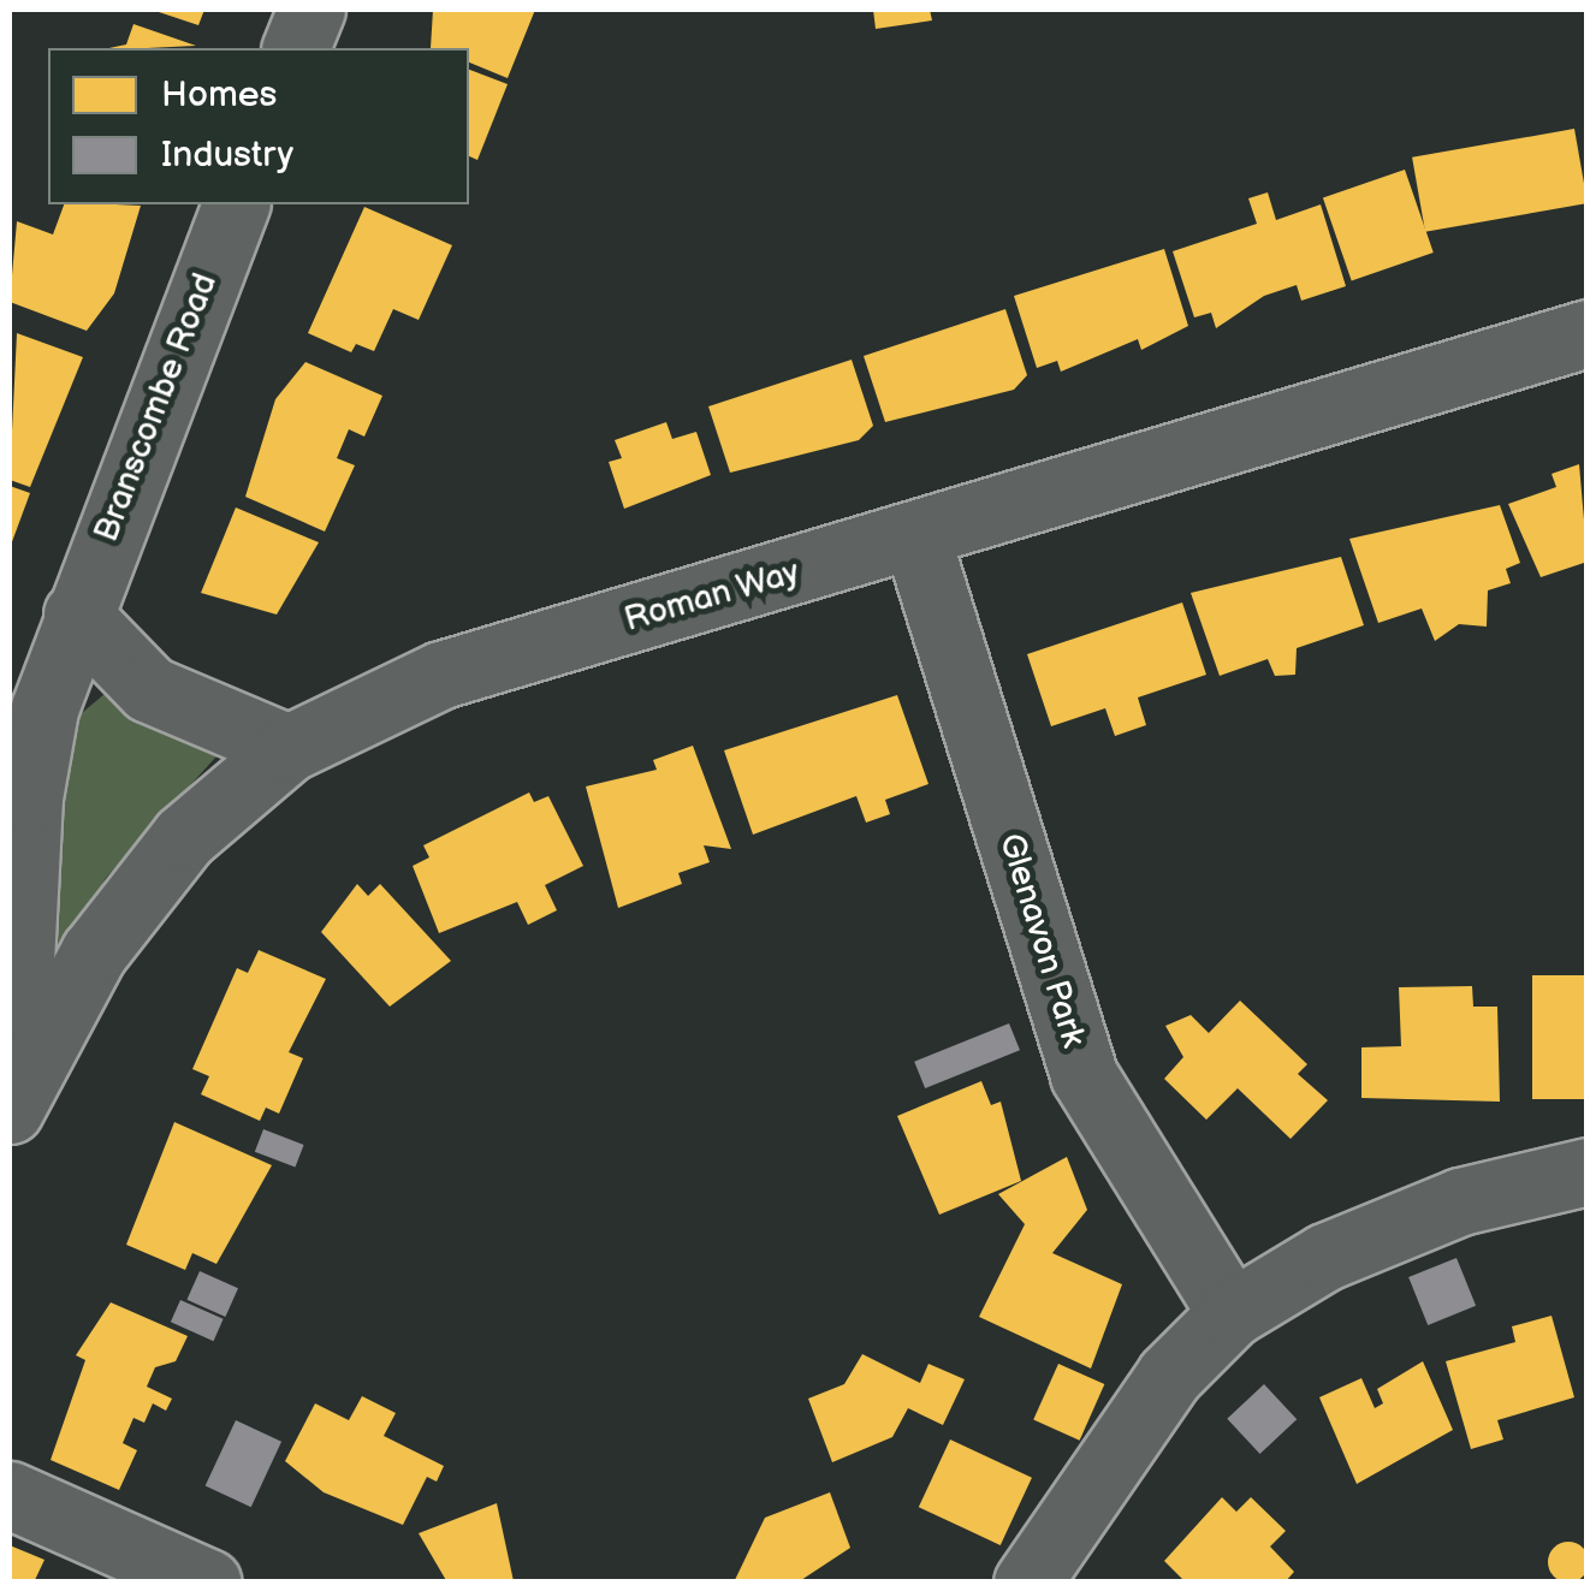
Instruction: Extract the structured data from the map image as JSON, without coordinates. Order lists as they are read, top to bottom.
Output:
{
  "streets": {
    "street": ["Branscombe Road", "Roman Way", "Glenavon Park"]
  },
  "crossings": [
    ["Branscombe Road", "Roman Way"],
    ["Roman Way", "Glenavon Park"]
  ],
  "legend": ["Homes", "Industry"]
}
